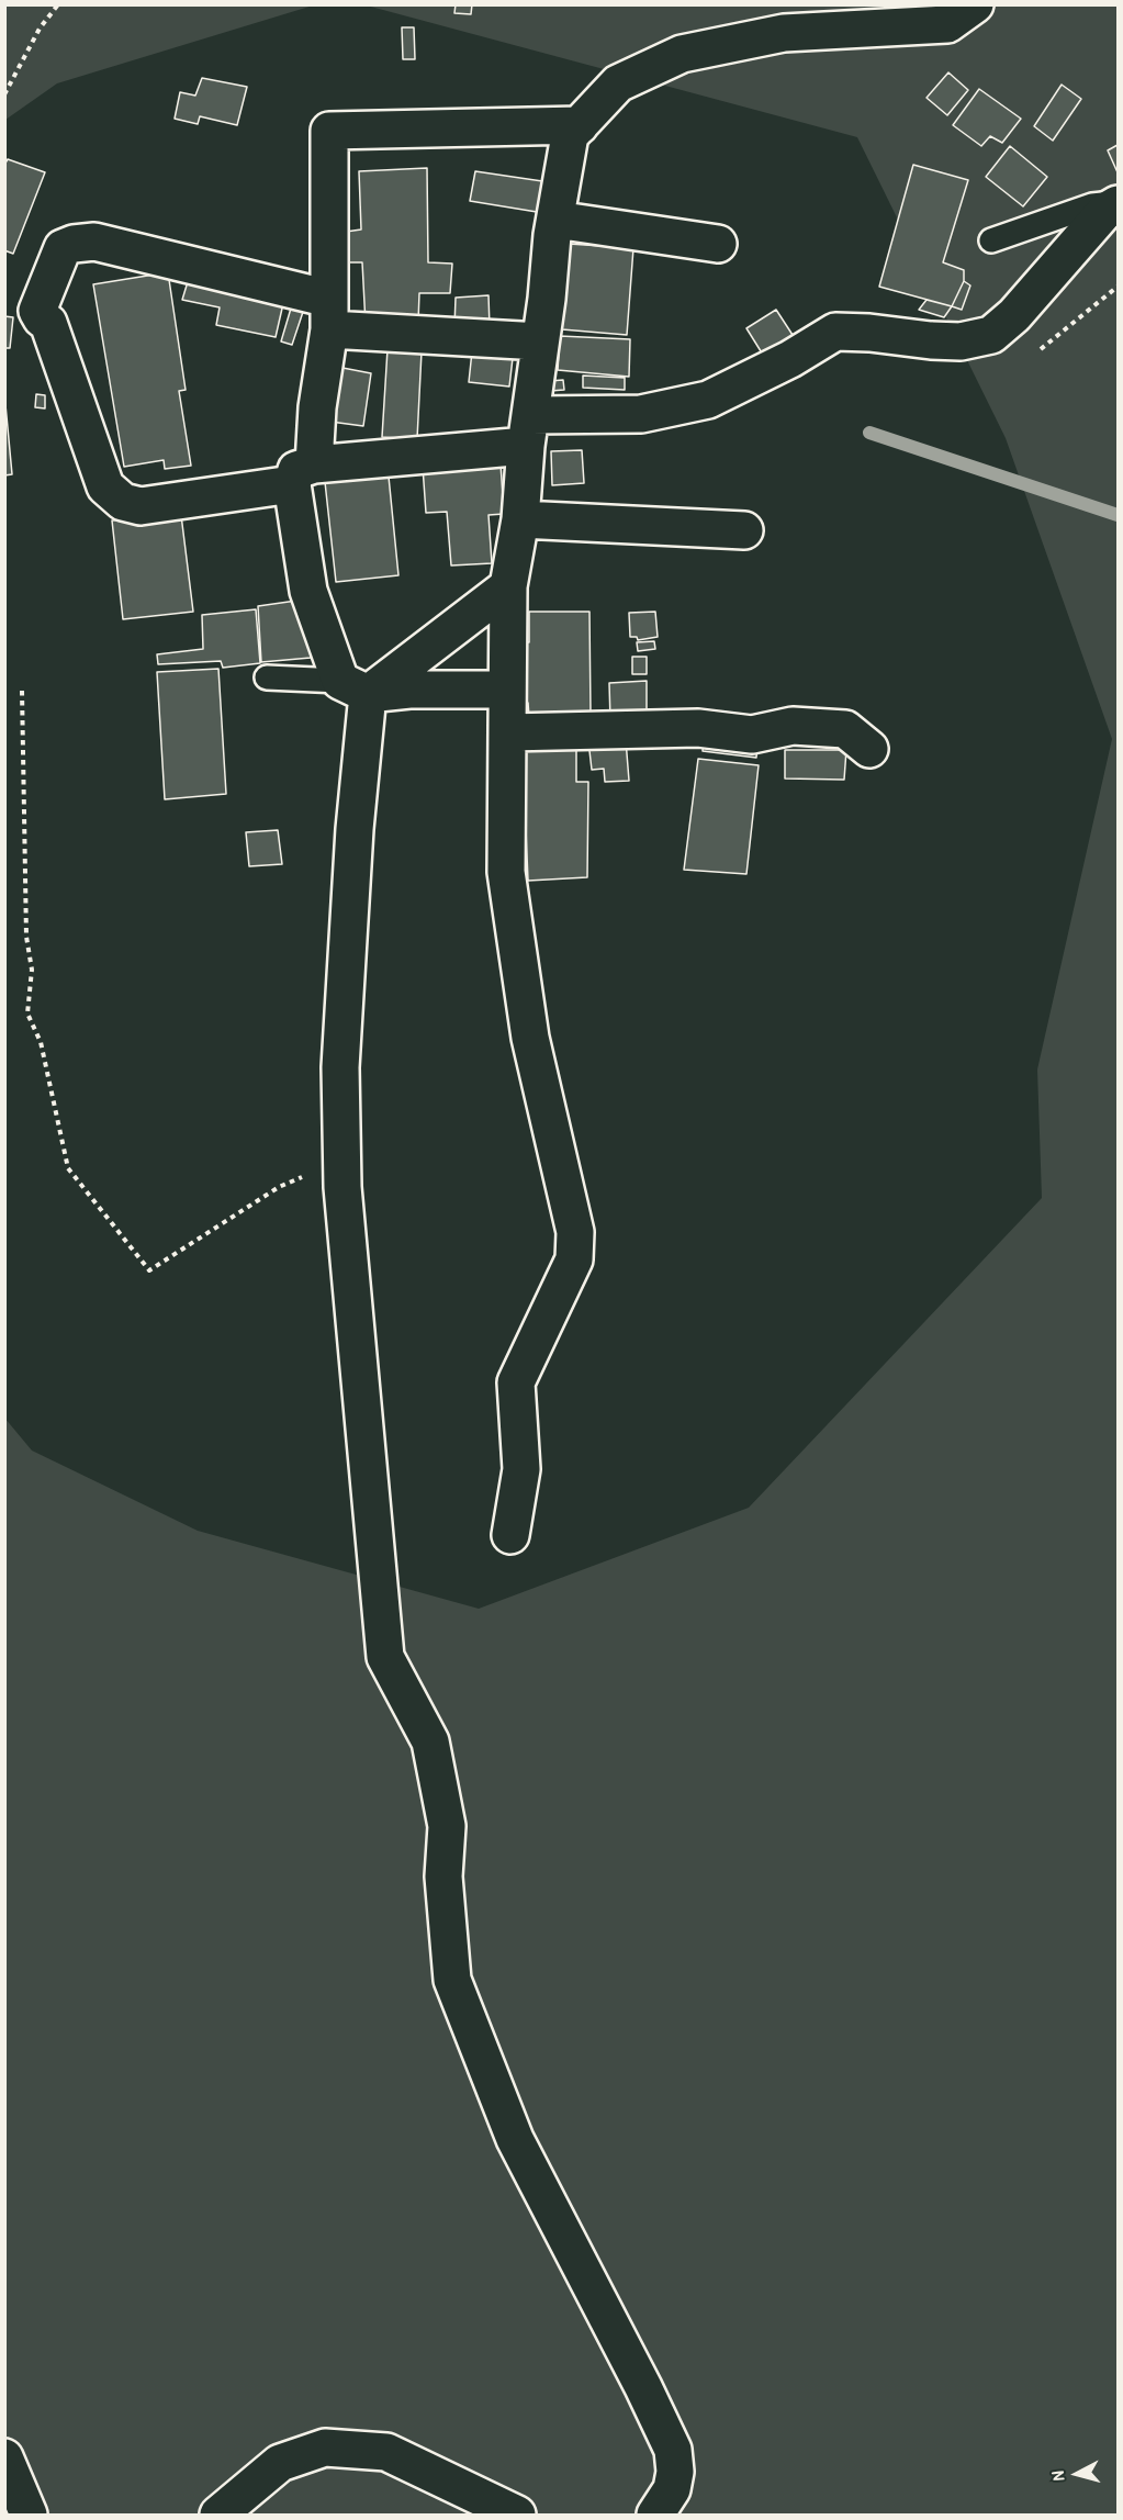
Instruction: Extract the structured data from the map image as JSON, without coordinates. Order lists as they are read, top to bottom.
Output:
{
  "north": "left"
}
